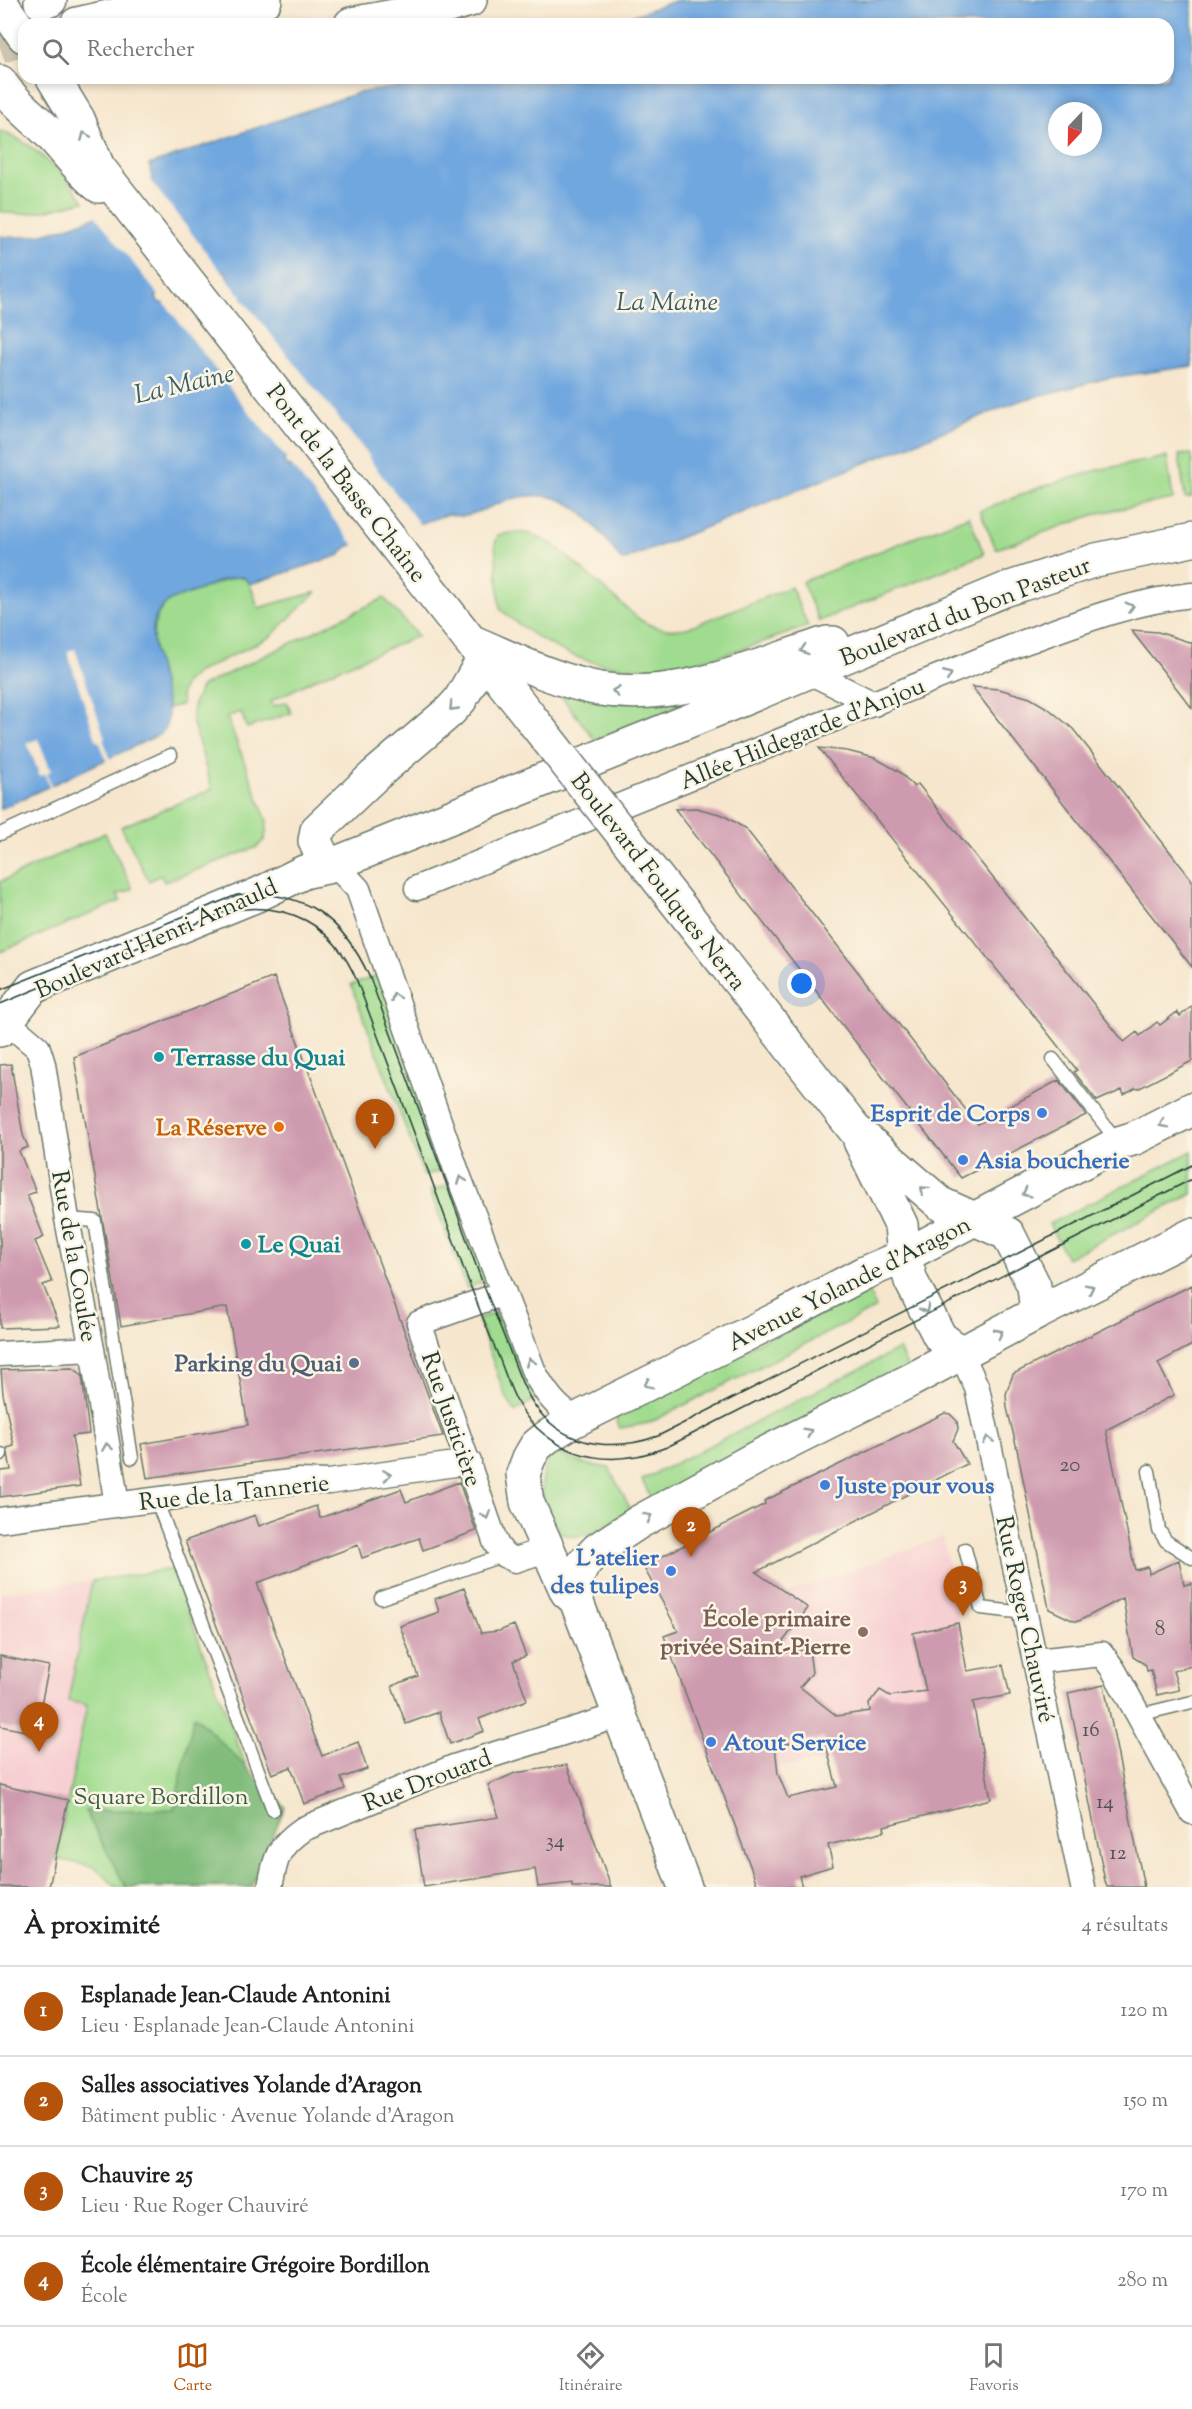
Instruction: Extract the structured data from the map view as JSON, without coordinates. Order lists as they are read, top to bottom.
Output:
{
  "streets": {
    "main road": [
      "Pont de la Basse Chaîne",
      "Boulevard du Bon Pasteur",
      "Boulevard Foulques Nerra",
      "Boulevard Henri Arnauld",
      "Avenue Yolande d’Aragon"
    ],
    "street": [
      "Allée Hildegarde d'Anjou",
      "Rue de la Coulée",
      "Rue Justicière",
      "Rue de la Tannerie",
      "Rue Roger Chauviré",
      "Rue Drouard"
    ]
  },
  "crossings": [
    ["Pont de la Basse Chaîne", "Boulevard Foulques Nerra"],
    ["Boulevard du Bon Pasteur", "Allée Hildegarde d'Anjou"],
    ["Boulevard du Bon Pasteur", "Boulevard Henri Arnauld"],
    ["Boulevard Foulques Nerra", "Avenue Yolande d’Aragon"],
    ["Boulevard Foulques Nerra", "Rue Roger Chauviré"],
    ["Boulevard Henri Arnauld", "Rue de la Coulée"],
    ["Rue de la Coulée", "Rue de la Tannerie"],
    ["Avenue Yolande d’Aragon", "Rue Roger Chauviré"],
    ["Rue Justicière", "Rue de la Tannerie"]
  ],
  "one_way": ["Allée Hildegarde d'Anjou", "Rue de la Tannerie", "Rue Roger Chauviré"],
  "water": ["La Maine"],
  "parks": ["Square Bordillon"],
  "places": [
    "Terrasse du Quai",
    "Esprit de Corps",
    "La Réserve",
    "Asia boucherie",
    "Le Quai",
    "Parking du Quai",
    "Juste pour vous",
    "L'atelier des tulipes",
    "École primaire privée Saint-Pierre",
    "Atout Service"
  ],
  "house_numbers": [
    "20",
    "8",
    "16",
    "14",
    "34",
    "12"
  ],
  "north": "bottom",
  "page": {
    "search": "Rechercher",
    "pins": [
      "1",
      "2",
      "3",
      "4"
    ],
    "heading": ["À proximité", "4 résultats"],
    "list": [
      {
        "mark": "1",
        "name": "Esplanade Jean-Claude Antonini",
        "note": "Lieu · Esplanade Jean-Claude Antonini",
        "value": "120 m"
      },
      {
        "mark": "2",
        "name": "Salles associatives Yolande d'Aragon",
        "note": "Bâtiment public · Avenue Yolande d’Aragon",
        "value": "150 m"
      },
      {
        "mark": "3",
        "name": "Chauvire 25",
        "note": "Lieu · Rue Roger Chauviré",
        "value": "170 m"
      },
      {
        "mark": "4",
        "name": "École élémentaire Grégoire Bordillon",
        "note": "École",
        "value": "280 m"
      }
    ],
    "nav": ["Carte", "Itinéraire", "Favoris"]
  }
}
